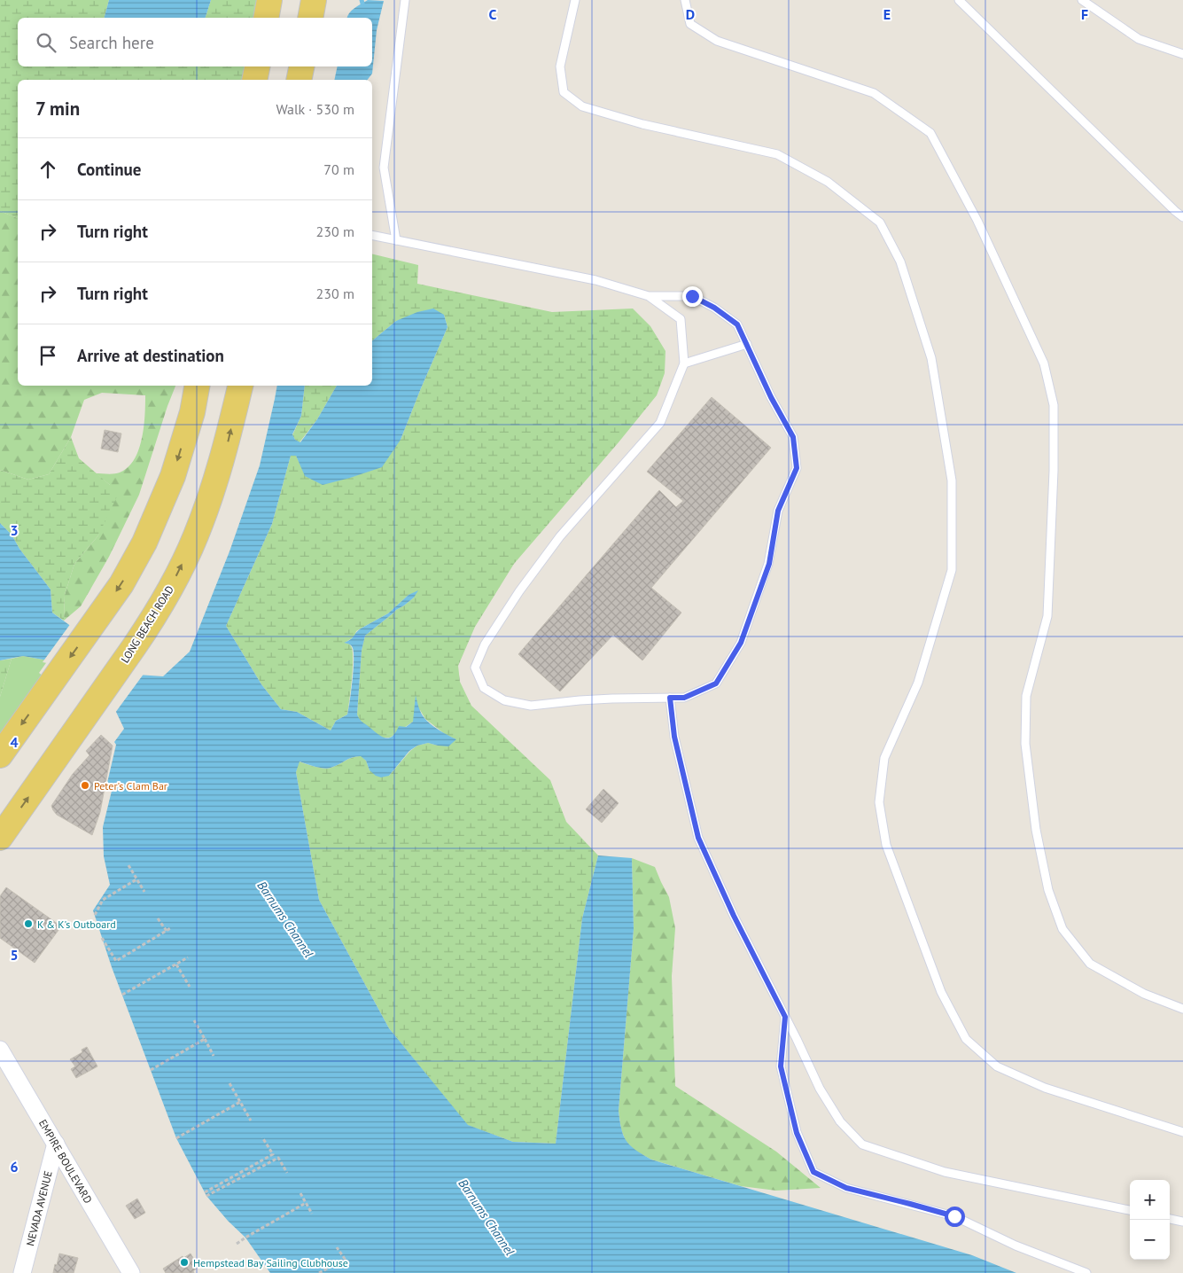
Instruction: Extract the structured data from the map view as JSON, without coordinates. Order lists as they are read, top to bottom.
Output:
{
  "streets": {
    "main road": ["LONG BEACH ROAD"],
    "street": ["EMPIRE BOULEVARD", "NEVADA AVENUE"]
  },
  "crossings": [
    ["EMPIRE BOULEVARD", "NEVADA AVENUE"]
  ],
  "water": ["Barnums Channel"],
  "places": ["Peter's Clam Bar", "K & K's Outboard", "Hempstead Bay Sailing Clubhouse"],
  "page": {
    "search": "Search here",
    "heading": ["7 min", "Walk · 530 m"],
    "list": [
      ["Continue", "70 m"],
      ["Turn right", "230 m"],
      ["Turn right", "230 m"],
      "Arrive at destination"
    ],
    "map_buttons": ["+", "−"]
  },
  "grid": {
    "columns": [
      "C",
      "D",
      "E",
      "F"
    ],
    "rows": [
      "3",
      "4",
      "5",
      "6"
    ]
  }
}
